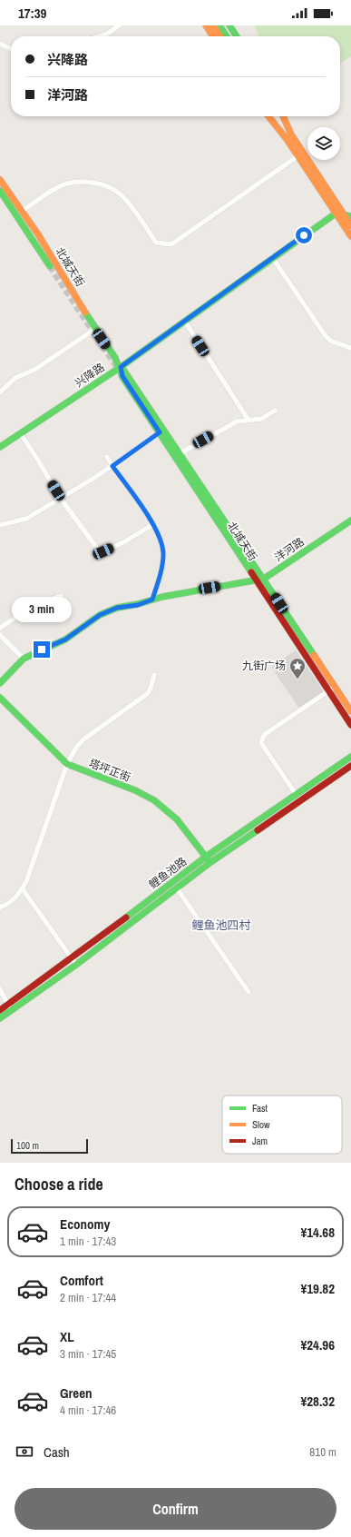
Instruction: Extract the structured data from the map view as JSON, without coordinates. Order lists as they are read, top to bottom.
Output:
{
  "streets": {
    "main road": [
      "北城天街",
      "兴降路",
      "洋河路",
      "塔坪正街",
      "鲤鱼池路"
    ]
  },
  "crossings": [
    ["北城天街", "兴降路"],
    ["北城天街", "洋河路"],
    ["塔坪正街", "鲤鱼池路"]
  ],
  "districts": ["鲤鱼池四村"],
  "places": {
    "place": ["九街广场"]
  },
  "legend": ["Fast", "Slow", "Jam"],
  "scale_bar": "100 m",
  "page": {
    "status": "17:39",
    "banner": ["兴降路", "洋河路"],
    "bubble": "3 min",
    "scale": "100 m",
    "heading": "Choose a ride",
    "list": [
      {
        "name": "Economy",
        "note": "1 min · 17:43",
        "value": "¥14.68"
      },
      {
        "name": "Comfort",
        "note": "2 min · 17:44",
        "value": "¥19.82"
      },
      {
        "name": "XL",
        "note": "3 min · 17:45",
        "value": "¥24.96"
      },
      {
        "name": "Green",
        "note": "4 min · 17:46",
        "value": "¥28.32"
      }
    ],
    "pay": ["Cash", "810 m"],
    "buttons": "Confirm"
  }
}
